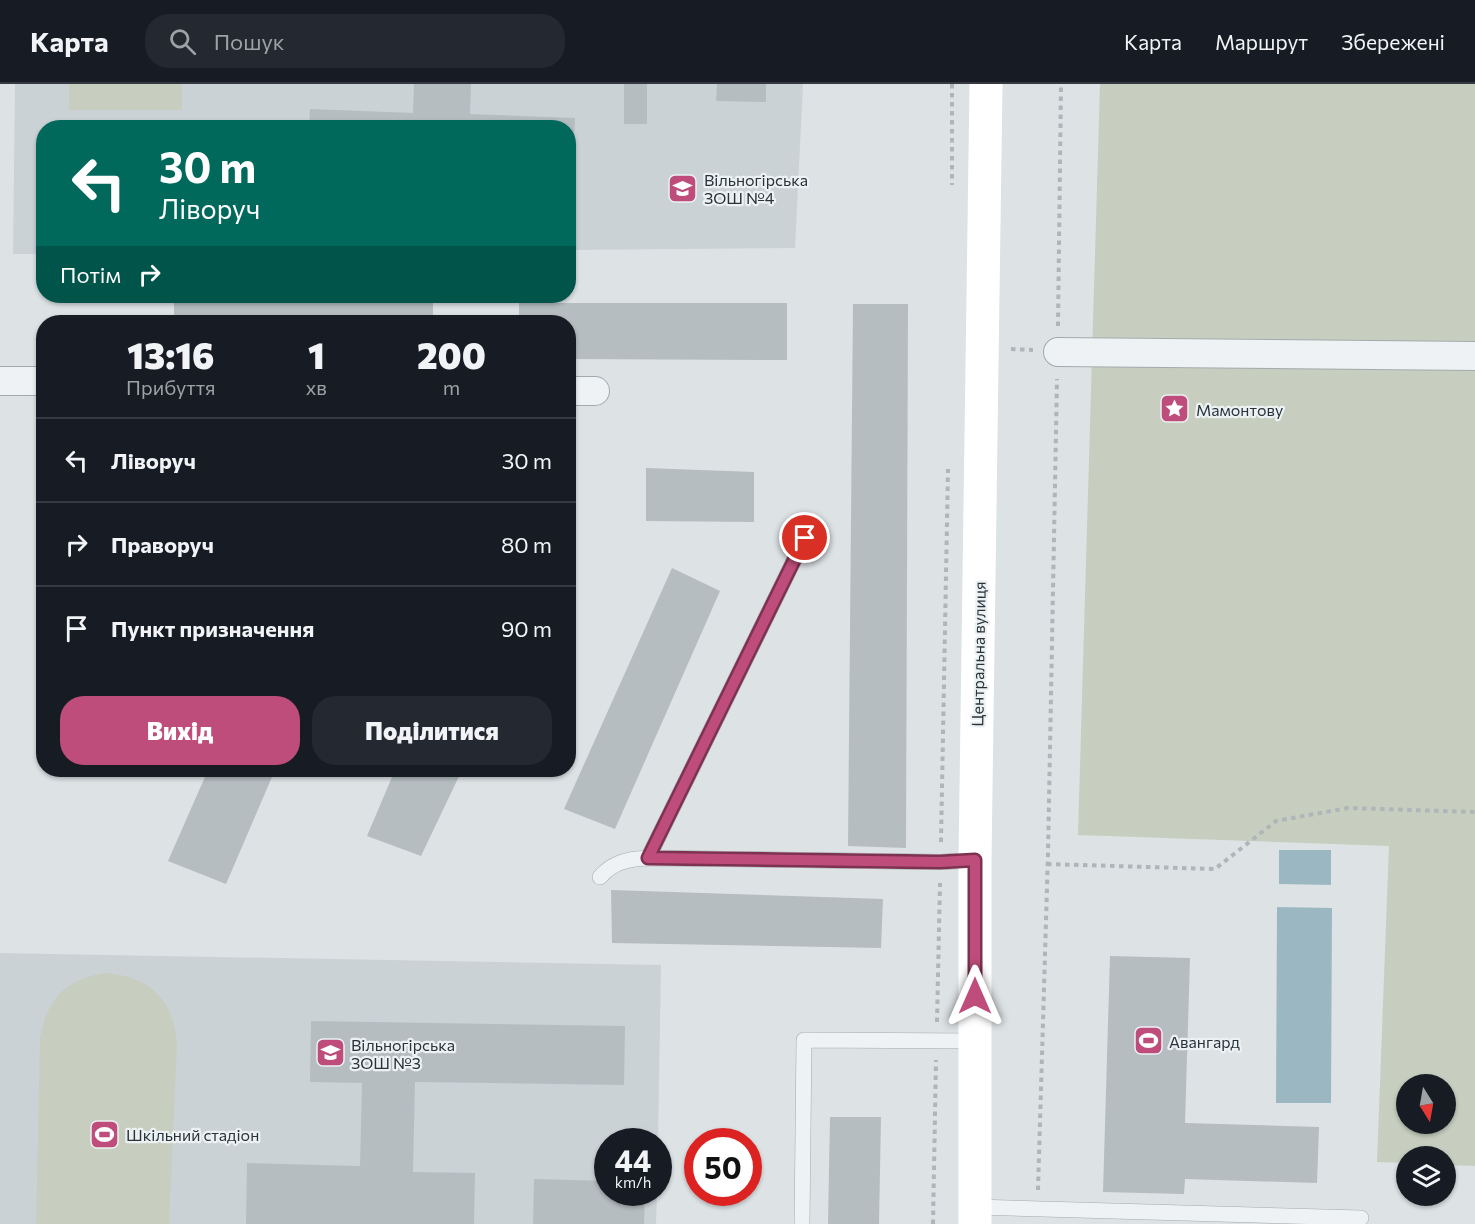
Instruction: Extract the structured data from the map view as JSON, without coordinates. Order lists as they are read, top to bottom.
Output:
{
  "streets": {
    "main road": ["Центральна вулиця"]
  },
  "places": {
    "school or university": ["Вільногірська ЗОШ №4", "Вільногірська ЗОШ №3"],
    "place": ["Мамонтову"],
    "sports": ["Авангард", "Шкільний стадіон"]
  },
  "north": "bottom",
  "page": {
    "header": "Карта",
    "search": "Пошук",
    "nav": ["Карта", "Маршрут", "Збережені"],
    "turn": ["30 m", "Ліворуч"],
    "then": "Потім",
    "eta": [
      "13:16",
      "Прибуття",
      "1",
      "хв",
      "200",
      "m"
    ],
    "list": [
      {
        "name": "Ліворуч",
        "value": "30 m"
      },
      {
        "name": "Праворуч",
        "value": "80 m"
      },
      {
        "name": "Пункт призначення",
        "value": "90 m"
      }
    ],
    "buttons": ["Вихід", "Поділитися"],
    "speed": "44 km/h",
    "limit": "50"
  }
}
